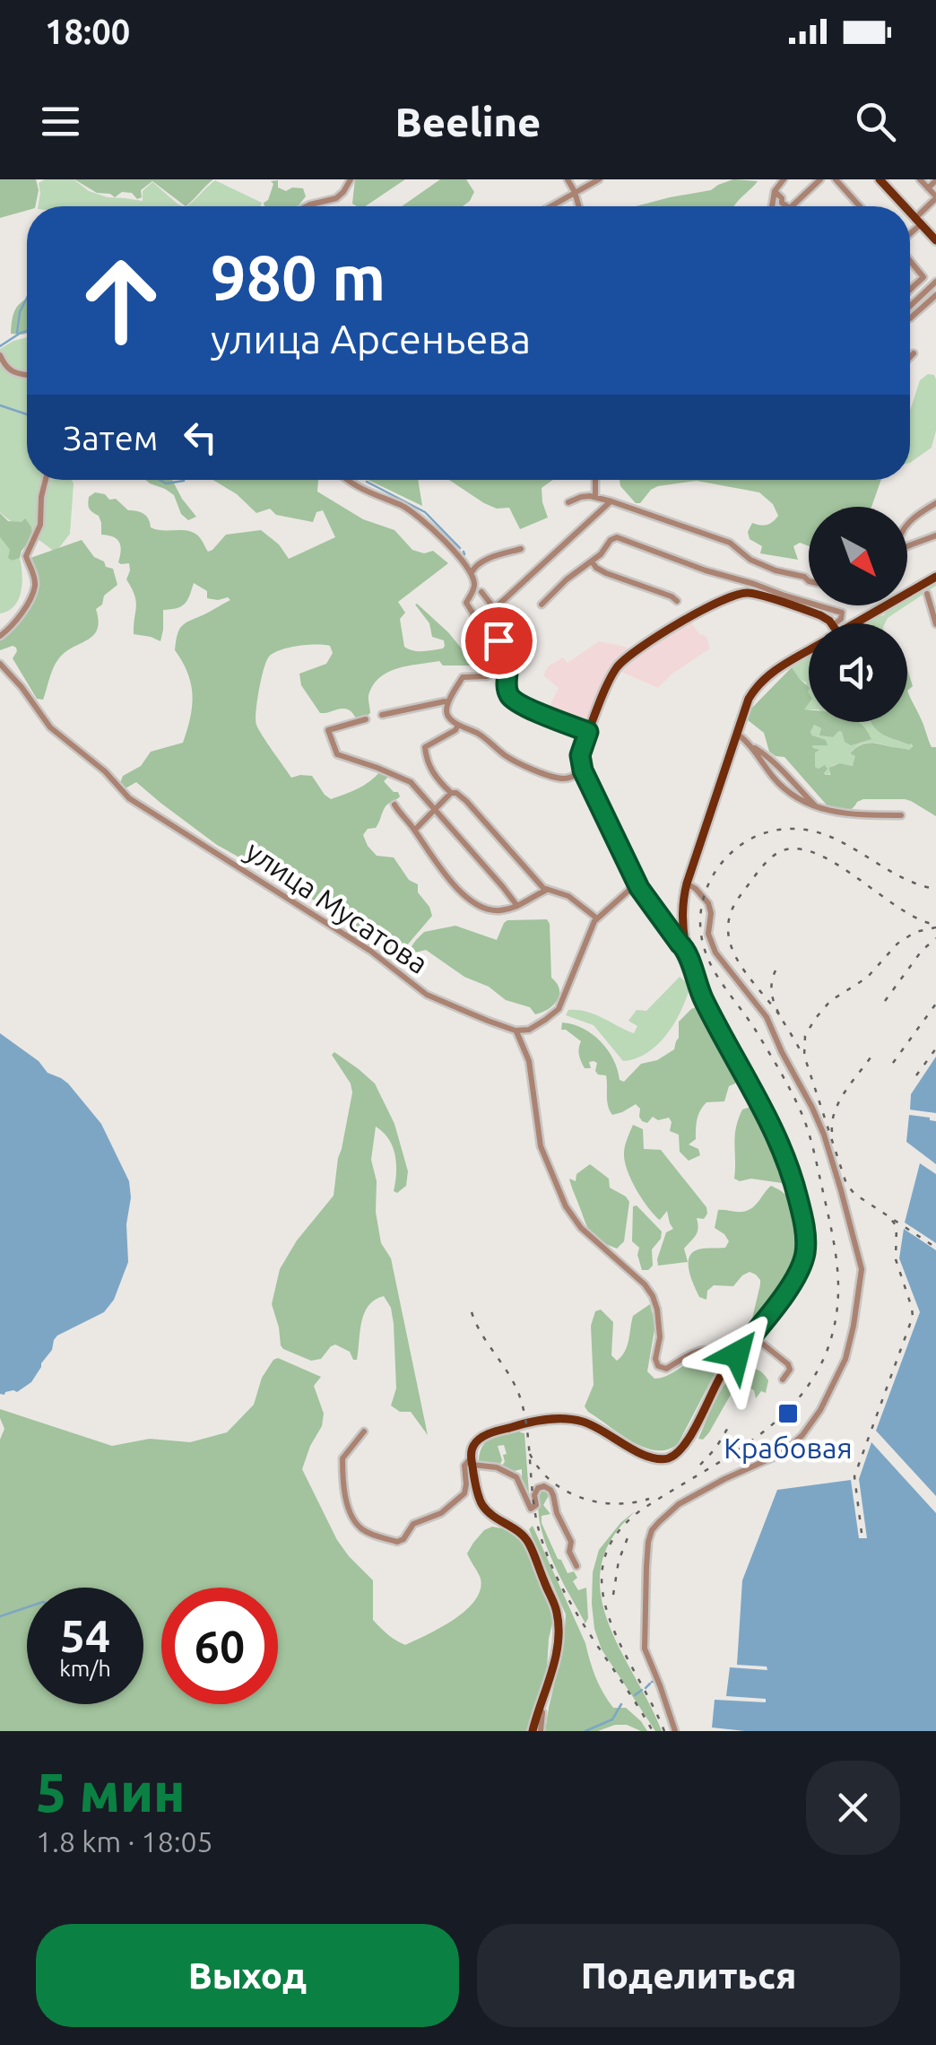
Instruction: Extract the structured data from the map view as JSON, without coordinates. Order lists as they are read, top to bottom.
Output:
{
  "streets": {
    "street": ["улица Мусатова"]
  },
  "places": {
    "transit": ["Крабовая"]
  },
  "north": "bottom right",
  "page": {
    "status": "18:00",
    "header": "Beeline",
    "turn": ["980 m", "улица Арсеньева"],
    "then": "Затем",
    "speed": "54 km/h",
    "limit": "60",
    "heading": ["5 мин", "1.8 km · 18:05"],
    "buttons": ["Выход", "Поделиться"]
  }
}
